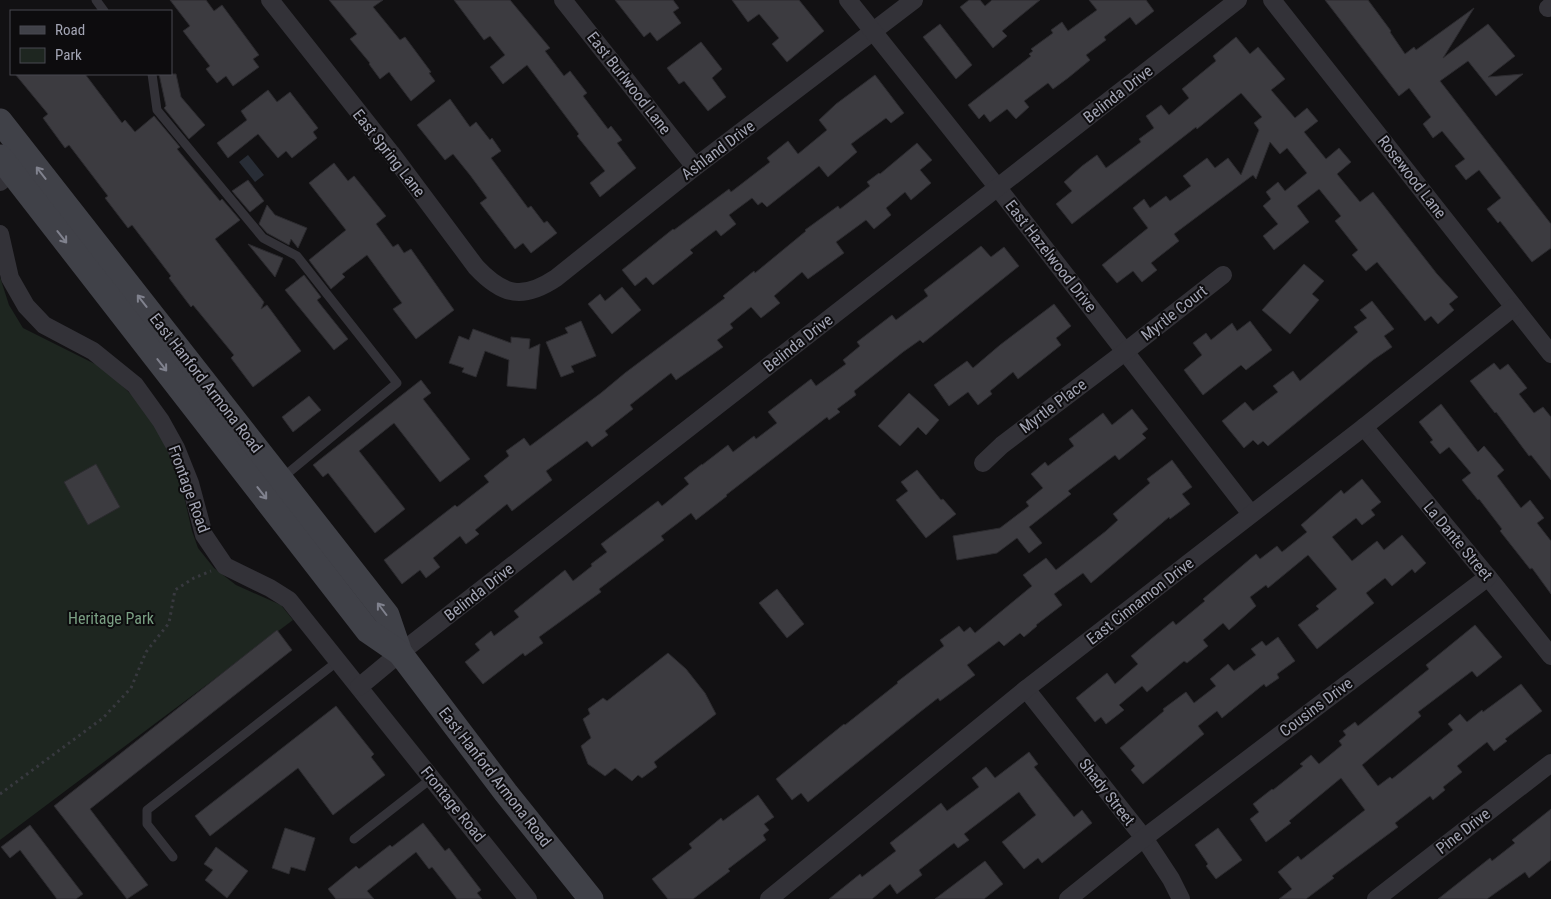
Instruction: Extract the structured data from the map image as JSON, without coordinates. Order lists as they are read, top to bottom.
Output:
{
  "streets": {
    "main road": ["East Hanford Armona Road"],
    "street": [
      "East Burlwood Lane",
      "Belinda Drive",
      "Ashland Drive",
      "East Spring Lane",
      "Rosewood Lane",
      "East Hazelwood Drive",
      "Myrtle Court",
      "Myrtle Place",
      "Frontage Road",
      "La Dante Street",
      "East Cinnamon Drive",
      "Cousins Drive",
      "Shady Street",
      "Pine Drive"
    ]
  },
  "crossings": [
    ["East Burlwood Lane", "Ashland Drive"],
    ["Belinda Drive", "East Hazelwood Drive"],
    ["Belinda Drive", "East Hanford Armona Road"],
    ["Belinda Drive", "Frontage Road"],
    ["Ashland Drive", "East Spring Lane"],
    ["Ashland Drive", "East Hazelwood Drive"],
    ["Rosewood Lane", "East Cinnamon Drive"],
    ["East Hazelwood Drive", "Myrtle Court"],
    ["East Hazelwood Drive", "Myrtle Place"],
    ["East Hazelwood Drive", "East Cinnamon Drive"],
    ["Myrtle Court", "Myrtle Place"],
    ["La Dante Street", "East Cinnamon Drive"],
    ["La Dante Street", "Cousins Drive"],
    ["East Cinnamon Drive", "Shady Street"],
    ["Cousins Drive", "Shady Street"]
  ],
  "parks": ["Heritage Park"],
  "legend": ["Road", "Park"]
}
